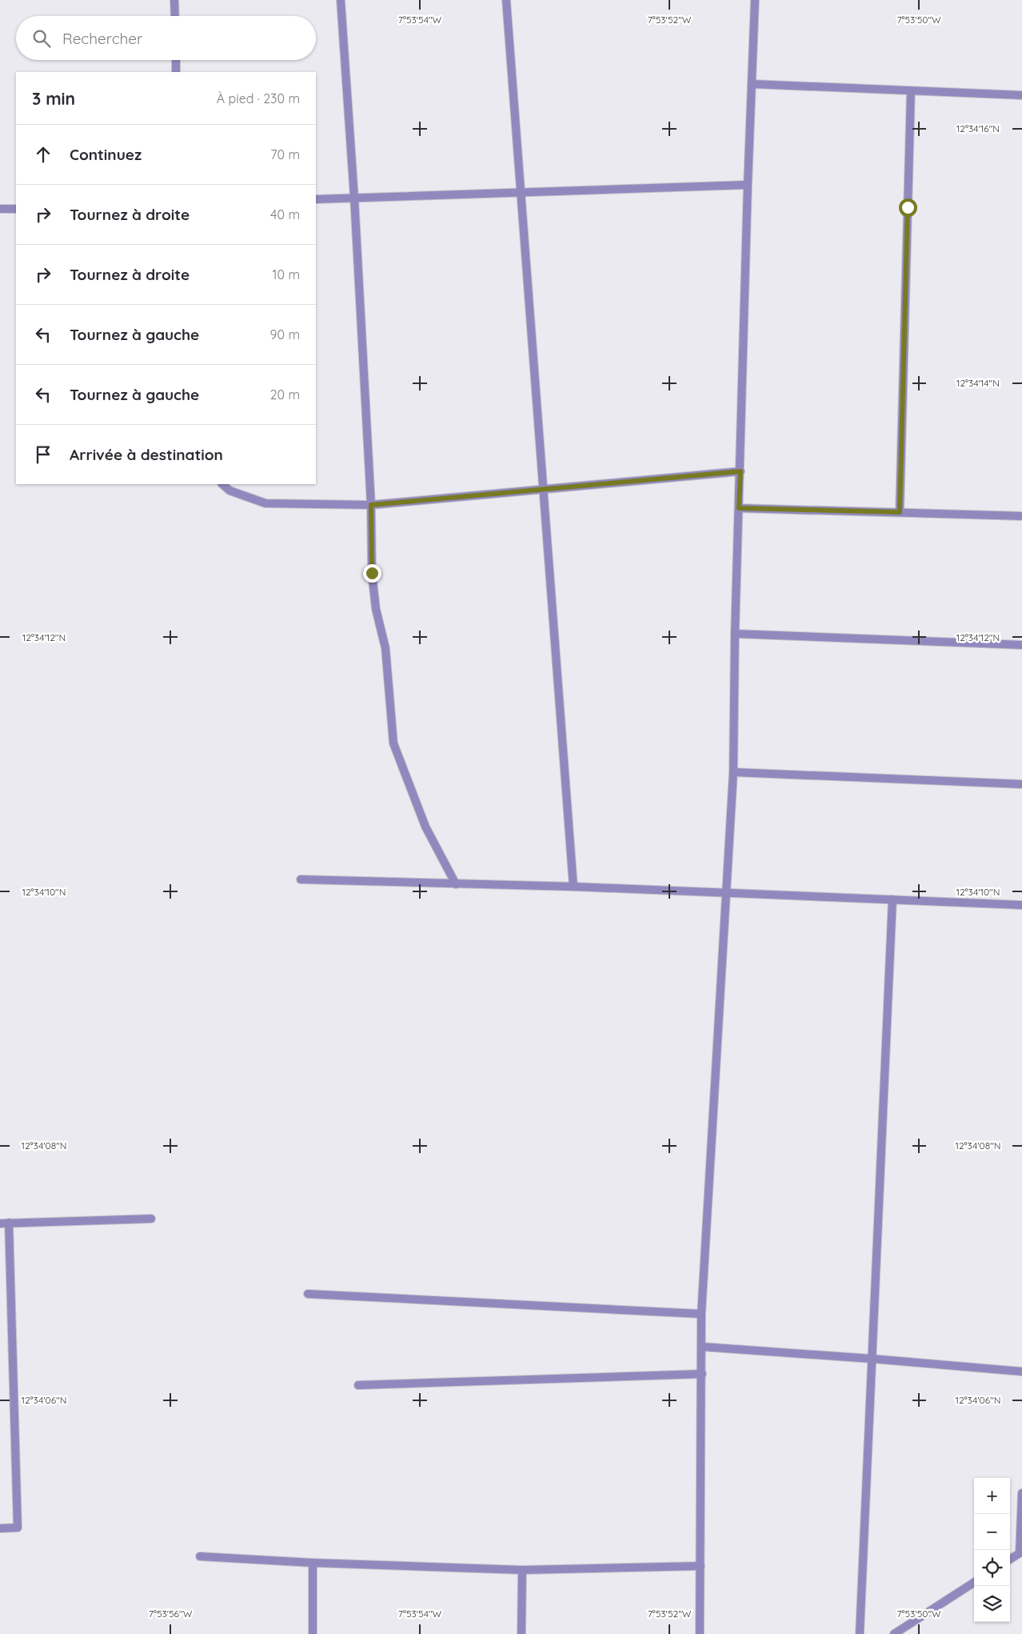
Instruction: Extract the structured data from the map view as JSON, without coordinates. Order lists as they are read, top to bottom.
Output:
{
  "page": {
    "search": "Rechercher",
    "heading": ["3 min", "À pied · 230 m"],
    "list": [
      ["Continuez", "70 m"],
      ["Tournez à droite", "40 m"],
      ["Tournez à droite", "10 m"],
      ["Tournez à gauche", "90 m"],
      ["Tournez à gauche", "20 m"],
      "Arrivée à destination"
    ],
    "map_buttons": ["+", "−"]
  },
  "coordinates": [
    "7°53'54\"W",
    "7°53'52\"W",
    "7°53'50\"W",
    "12°34'16\"N",
    "12°34'14\"N",
    "12°34'12\"N",
    "12°34'10\"N",
    "12°34'08\"N",
    "12°34'06\"N",
    "7°53'56\"W"
  ]
}
